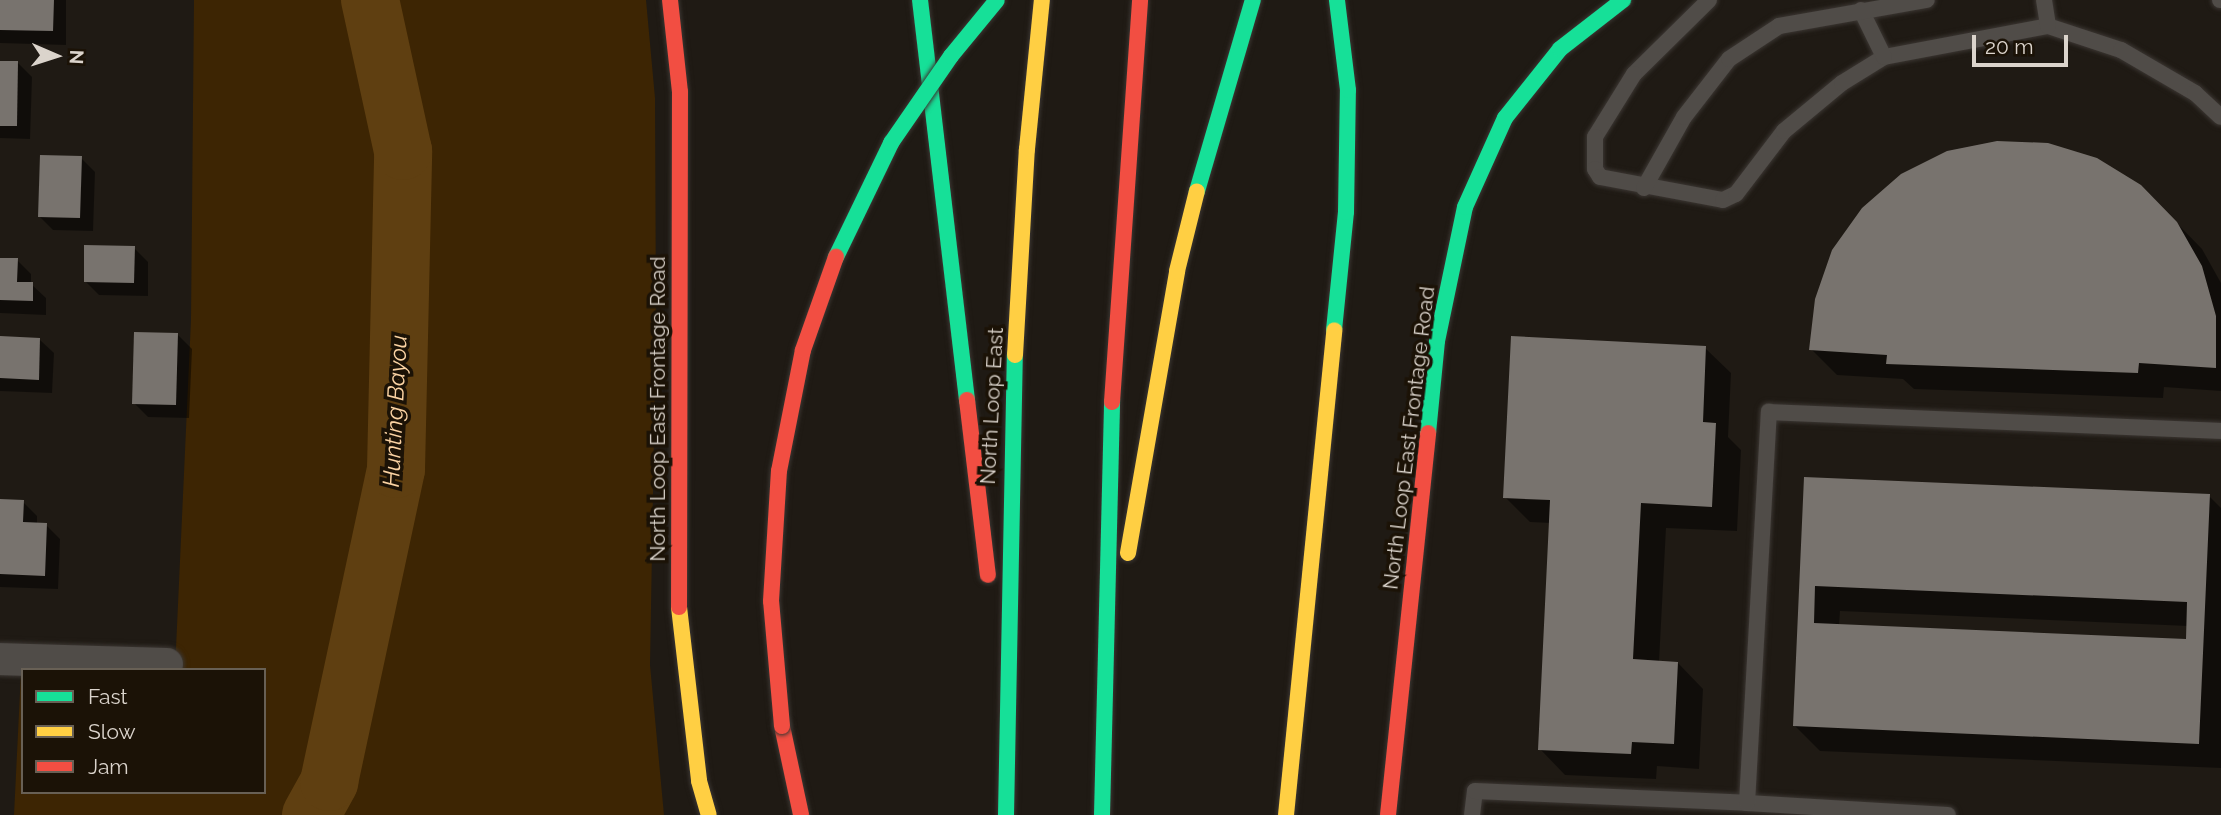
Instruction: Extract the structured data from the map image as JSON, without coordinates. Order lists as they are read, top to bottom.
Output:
{
  "streets": {
    "main road": ["North Loop East", "North Loop East Frontage Road"]
  },
  "water": ["Hunting Bayou"],
  "legend": ["Fast", "Slow", "Jam"],
  "scale_bar": "20 m",
  "north": "right"
}
